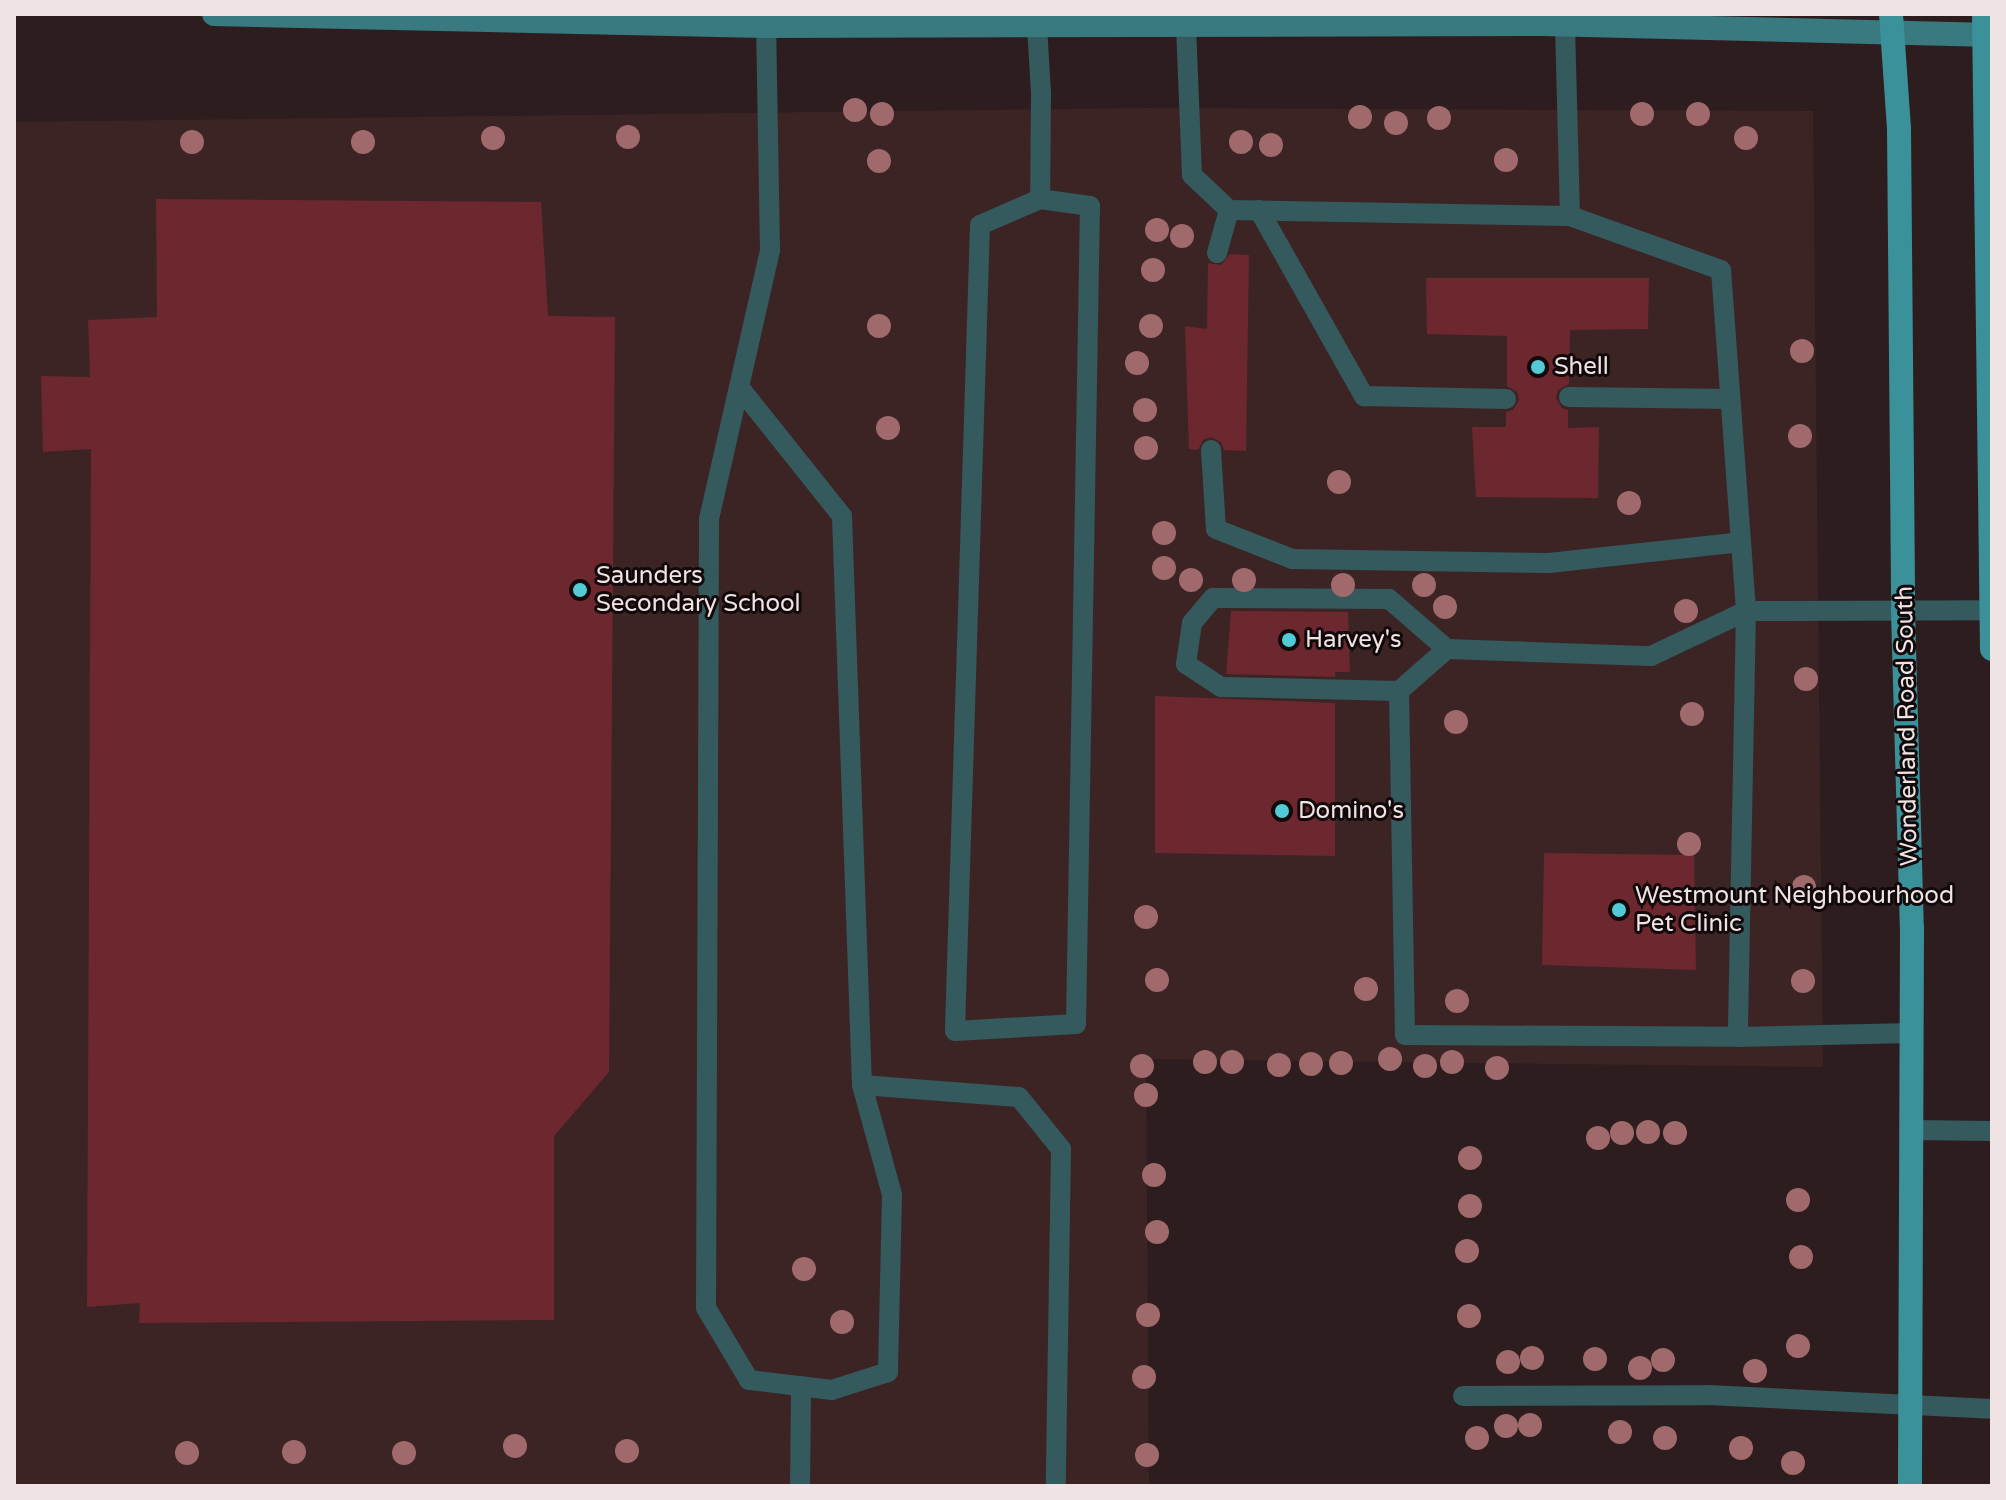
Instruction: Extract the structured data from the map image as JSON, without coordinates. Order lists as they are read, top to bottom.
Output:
{
  "streets": {
    "main road": ["Wonderland Road South"]
  },
  "places": [
    "Shell",
    "Saunders Secondary School",
    "Harvey's",
    "Domino's",
    "Westmount Neighbourhood Pet Clinic"
  ]
}
